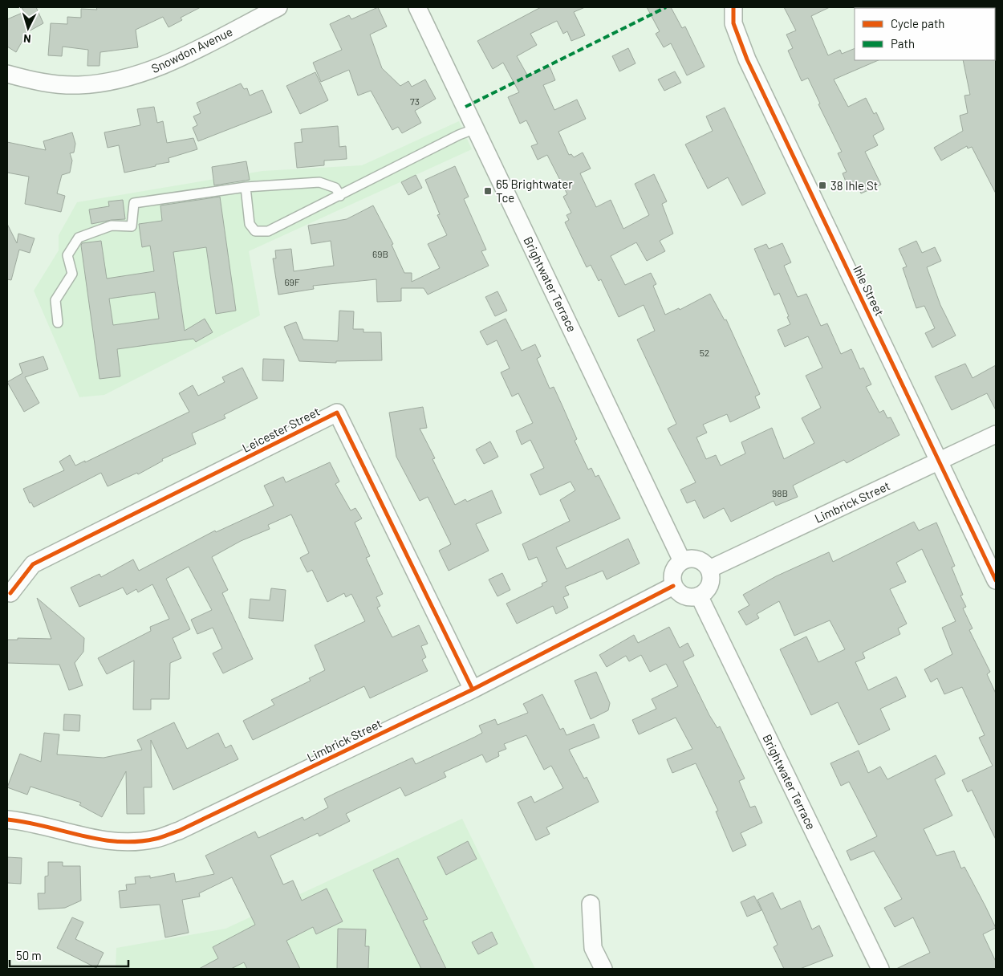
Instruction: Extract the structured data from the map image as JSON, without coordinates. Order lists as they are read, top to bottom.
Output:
{
  "streets": {
    "street": [
      "Snowdon Avenue",
      "Brightwater Terrace",
      "Ihle Street",
      "Leicester Street",
      "Limbrick Street"
    ]
  },
  "crossings": [
    ["Brightwater Terrace", "Limbrick Street"],
    ["Ihle Street", "Limbrick Street"],
    ["Leicester Street", "Limbrick Street"]
  ],
  "places": {
    "transit": ["38 Ihle St", "65 Brightwater Tce"]
  },
  "house_numbers": [
    "73",
    "69B",
    "69F",
    "52",
    "98B"
  ],
  "legend": ["Cycle path", "Path"],
  "scale_bar": "50 m",
  "north": "bottom"
}
